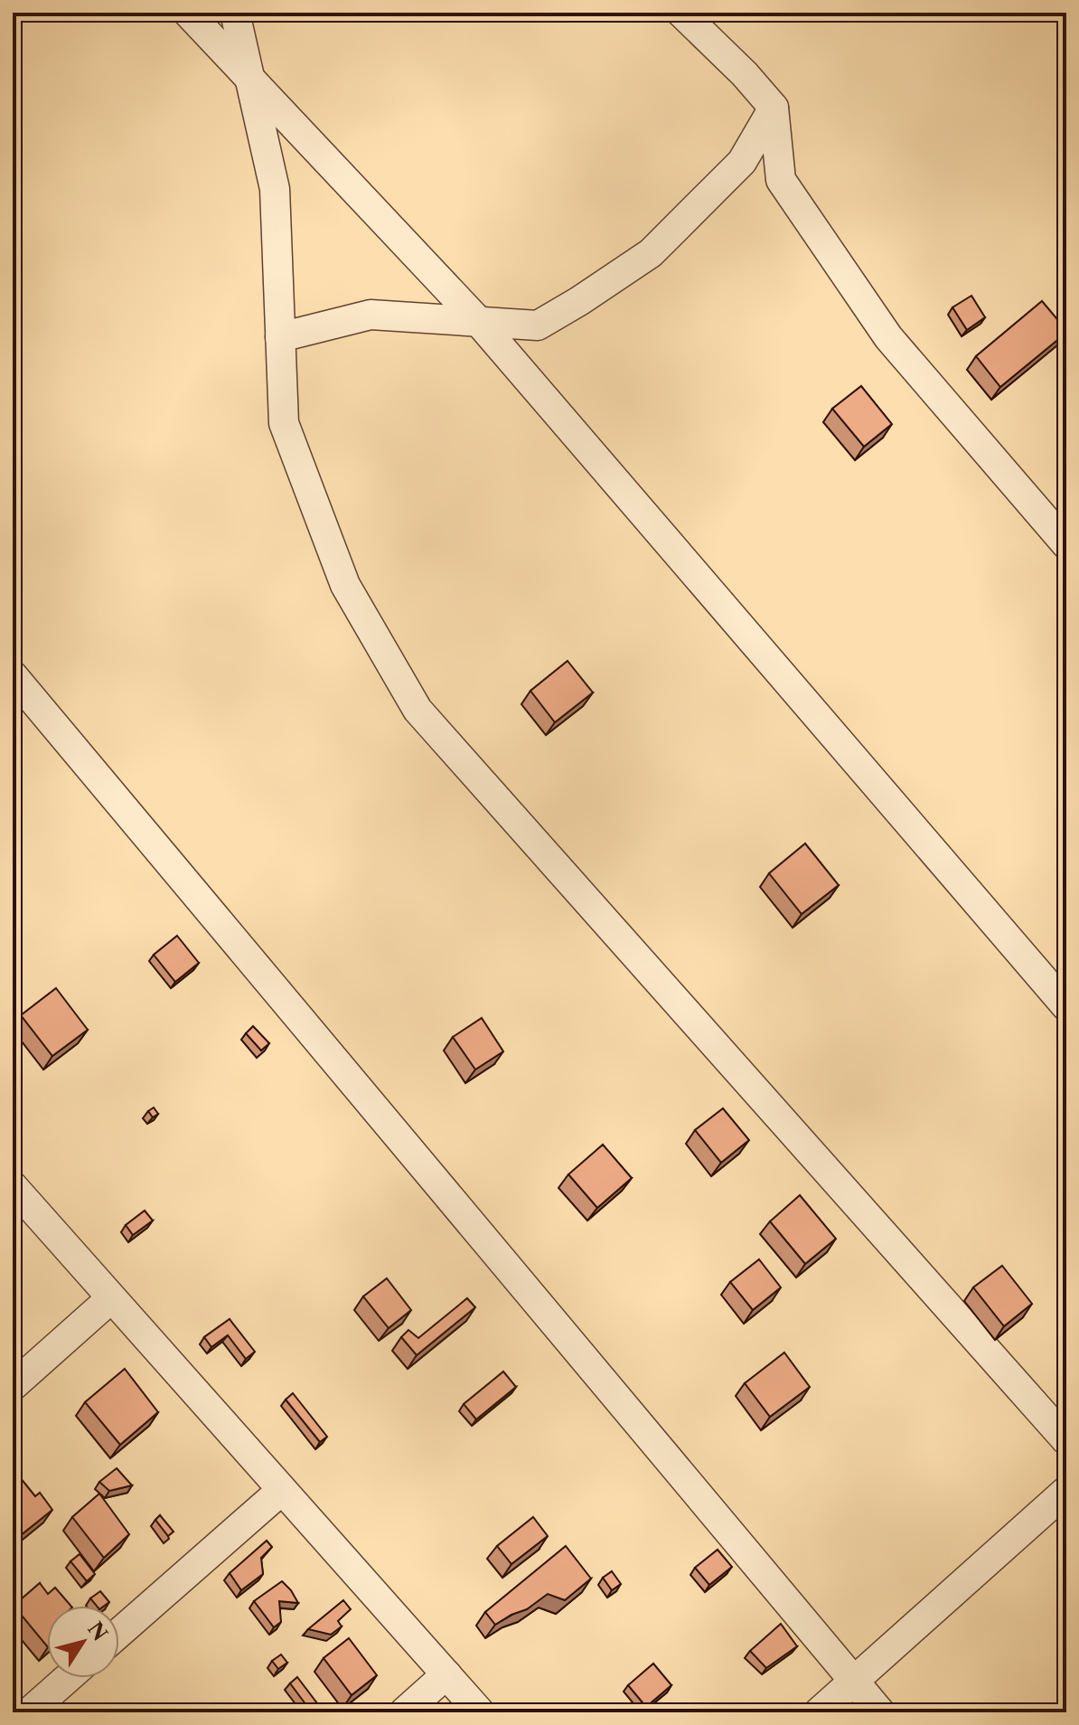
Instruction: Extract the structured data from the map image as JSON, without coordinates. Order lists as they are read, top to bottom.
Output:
{
  "north": "top right"
}
